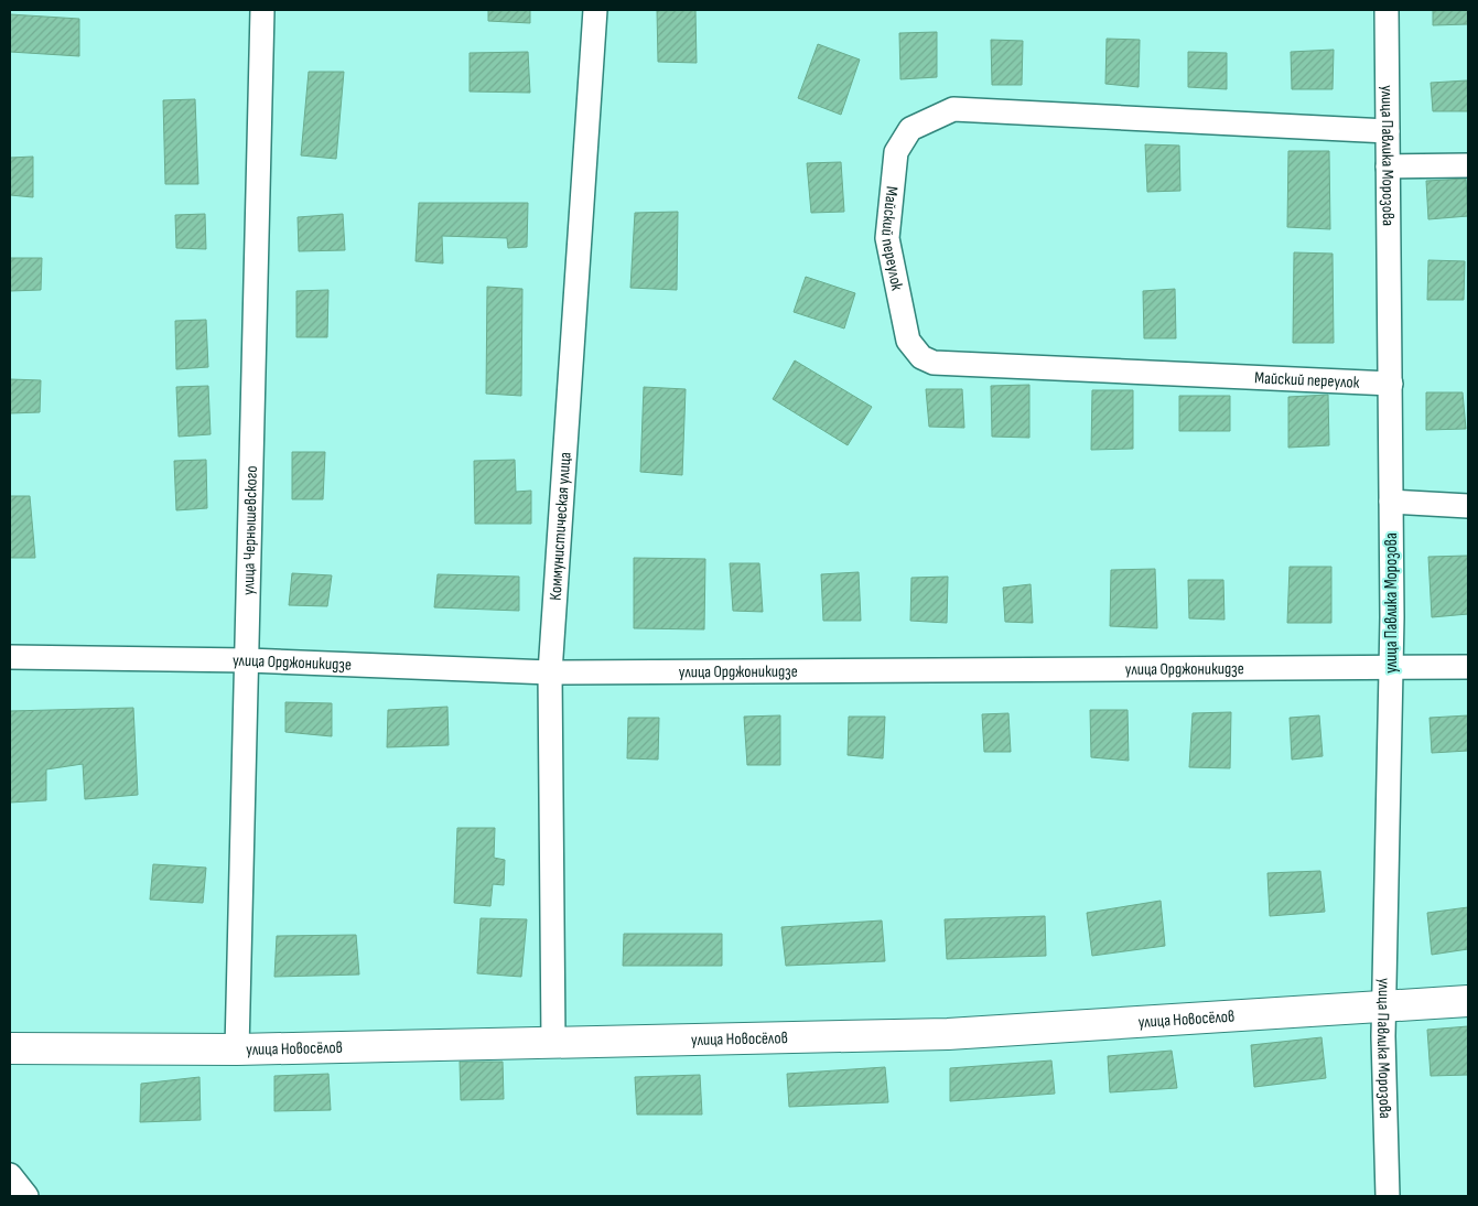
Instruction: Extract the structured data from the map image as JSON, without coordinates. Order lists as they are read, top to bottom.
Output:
{
  "streets": {
    "street": [
      "улица Павлика Морозова",
      "Майский переулок",
      "Коммунистическая улица",
      "улица Чернышевского",
      "улица Орджоникидзе",
      "улица Новосёлов"
    ]
  },
  "crossings": [
    ["улица Павлика Морозова", "Майский переулок"],
    ["улица Павлика Морозова", "улица Орджоникидзе"],
    ["улица Павлика Морозова", "улица Новосёлов"],
    ["Коммунистическая улица", "улица Орджоникидзе"],
    ["Коммунистическая улица", "улица Новосёлов"],
    ["улица Чернышевского", "улица Орджоникидзе"],
    ["улица Чернышевского", "улица Новосёлов"]
  ]
}
